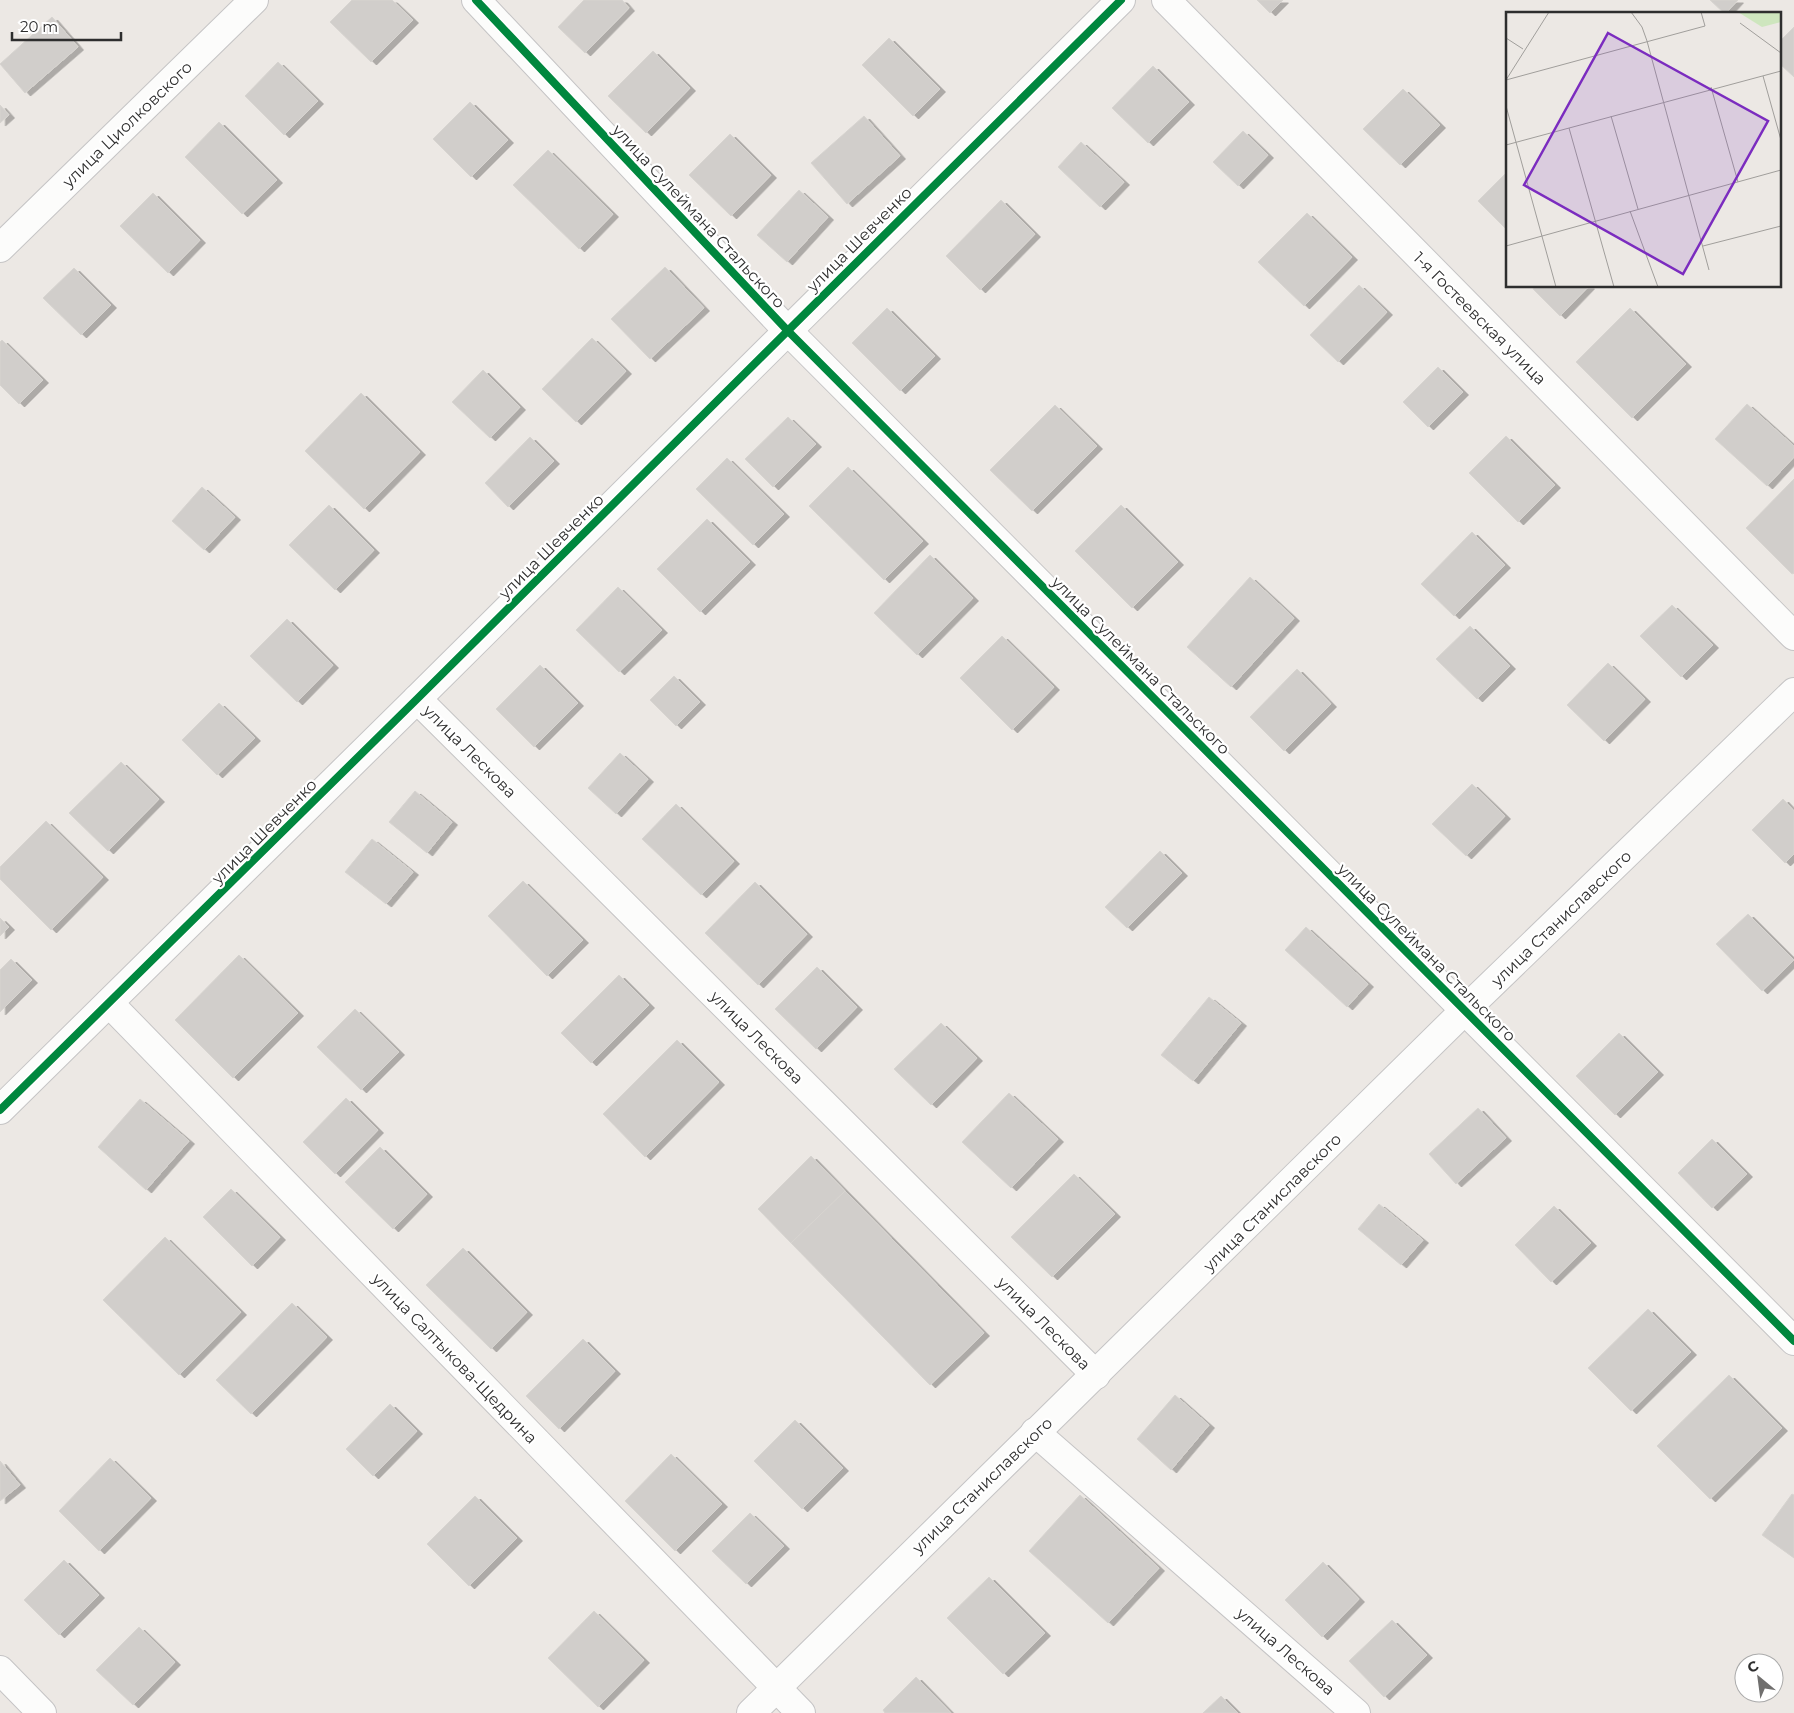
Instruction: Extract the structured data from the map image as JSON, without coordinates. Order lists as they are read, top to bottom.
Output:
{
  "streets": {
    "street": [
      "улица Циолковского",
      "улица Сулеймана Стальского",
      "улица Шевченко",
      "1-я Гостеевская улица",
      "улица Лескова",
      "улица Станиславского",
      "улица Салтыкова-Щедрина"
    ]
  },
  "crossings": [
    ["улица Сулеймана Стальского", "улица Шевченко"],
    ["улица Сулеймана Стальского", "улица Станиславского"],
    ["улица Шевченко", "улица Лескова"],
    ["улица Шевченко", "улица Салтыкова-Щедрина"],
    ["улица Лескова", "улица Станиславского"],
    ["улица Станиславского", "улица Салтыкова-Щедрина"]
  ],
  "scale_bar": "20 m",
  "north": "top left"
}
